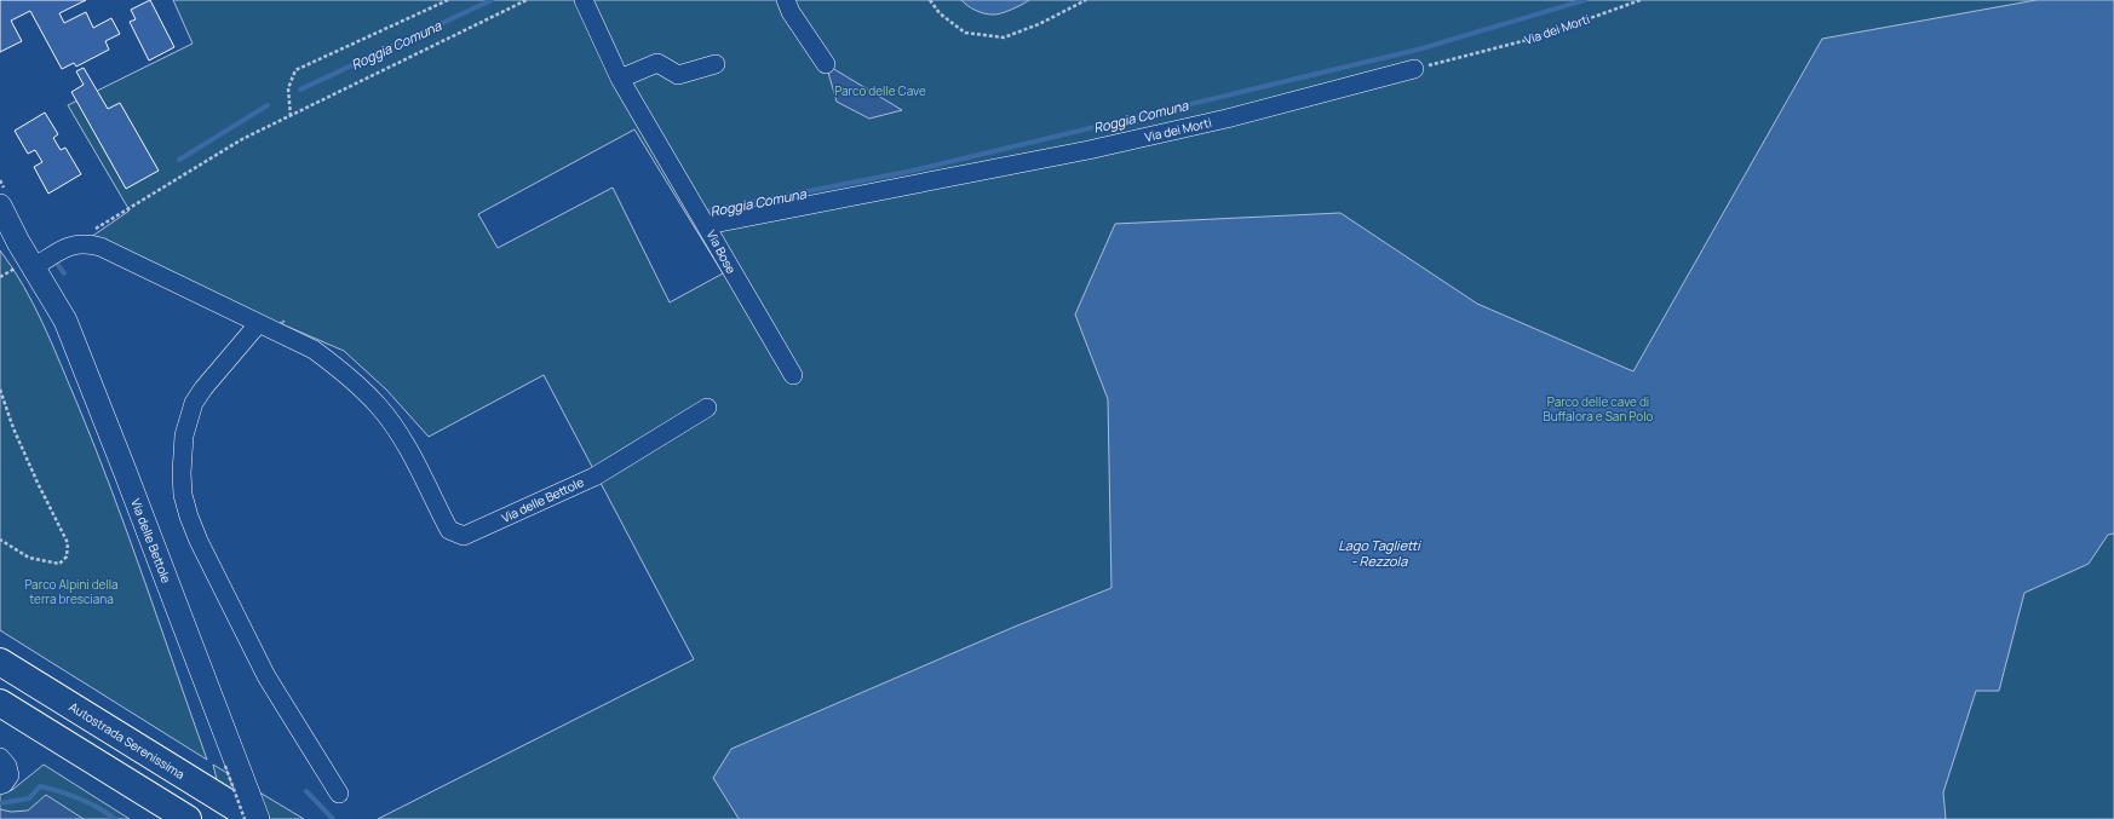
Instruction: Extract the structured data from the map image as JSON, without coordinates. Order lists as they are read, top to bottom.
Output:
{
  "streets": {
    "highway": ["Autostrada Serenissima"],
    "main road": ["Via delle Bettole"],
    "street": ["Via dei Morti", "Via Bose"]
  },
  "crossings": [
    ["Via dei Morti", "Via Bose"]
  ],
  "water": ["Roggia Comuna", "Lago Taglietti - Rezzola"],
  "parks": ["Parco delle Cave", "Parco delle cave di Buffalora e San Polo", "Parco Alpini della terra bresciana"]
}
